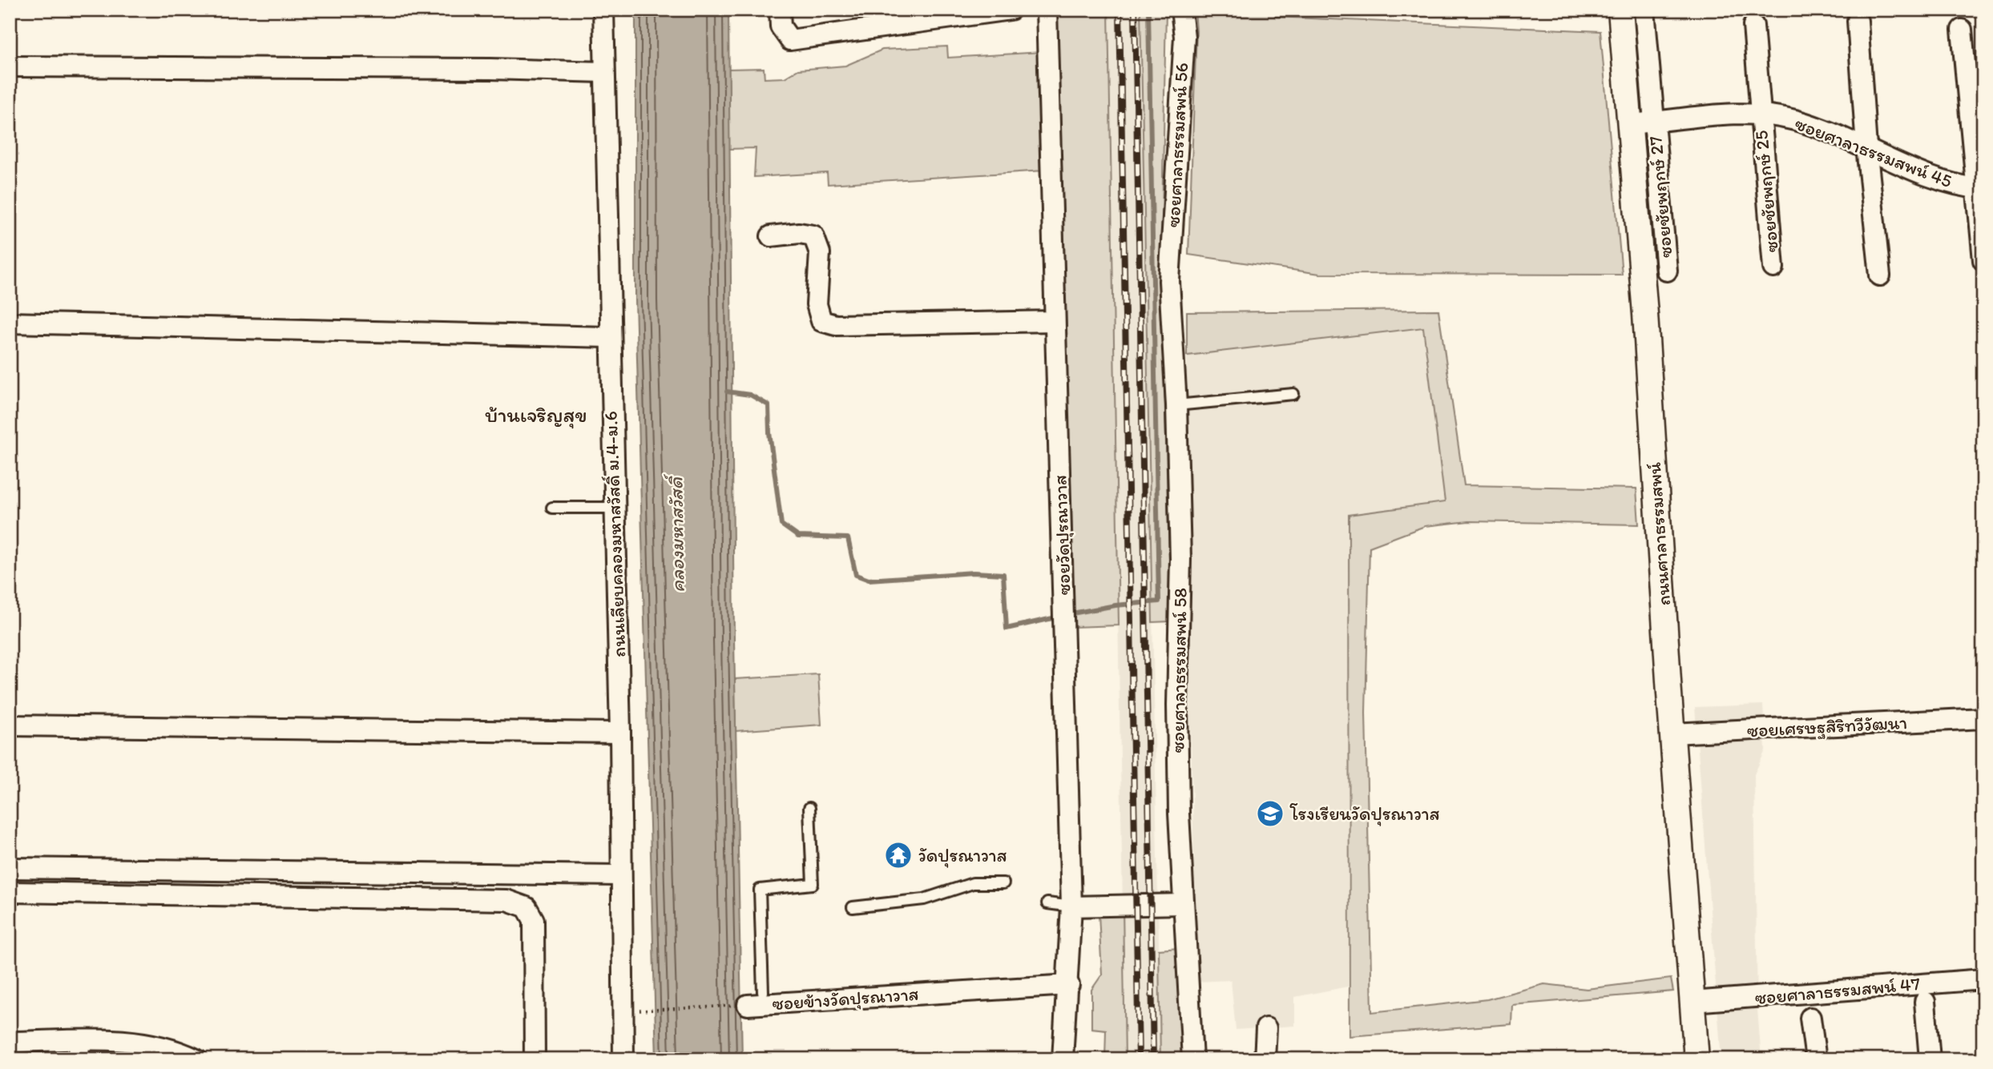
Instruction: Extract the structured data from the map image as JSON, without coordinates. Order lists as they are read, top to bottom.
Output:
{
  "streets": {
    "street": [
      "ซอยศาลาธรรมสพน์ 56",
      "ซอยศาลาธรรมสพน์ 45",
      "ซอยชัยพฤกษ์ 25",
      "ซอยชัยพฤกษ์ 27",
      "ถนนเลียบคลองมหาสวัสดิ์ ม.4-ม.6",
      "ถนนศาลาธรรมสพน์",
      "ซอยวัดปุรณาวาส",
      "ซอยศาลาธรรมสพน์ 58",
      "ซอยเศรษฐสิริทวีวัฒนา",
      "ซอยศาลาธรรมสพน์ 47",
      "ซอยข้างวัดปุรณาวาส"
    ]
  },
  "crossings": [
    ["ซอยศาลาธรรมสพน์ 56", "ซอยศาลาธรรมสพน์ 58"],
    ["ซอยศาลาธรรมสพน์ 45", "ซอยชัยพฤกษ์ 25"],
    ["ซอยศาลาธรรมสพน์ 45", "ซอยชัยพฤกษ์ 27"],
    ["ซอยศาลาธรรมสพน์ 45", "ถนนศาลาธรรมสพน์"],
    ["ถนนเลียบคลองมหาสวัสดิ์ ม.4-ม.6", "ซอยข้างวัดปุรณาวาส"],
    ["ถนนศาลาธรรมสพน์", "ซอยเศรษฐสิริทวีวัฒนา"],
    ["ถนนศาลาธรรมสพน์", "ซอยศาลาธรรมสพน์ 47"],
    ["ซอยวัดปุรณาวาส", "ซอยข้างวัดปุรณาวาส"]
  ],
  "districts": ["บ้านเจริญสุข"],
  "water": ["คลองมหาสวัสดิ์"],
  "places": {
    "school or university": ["โรงเรียนวัดปุรณาวาส"],
    "temple": ["วัดปุรณาวาส"]
  }
}
